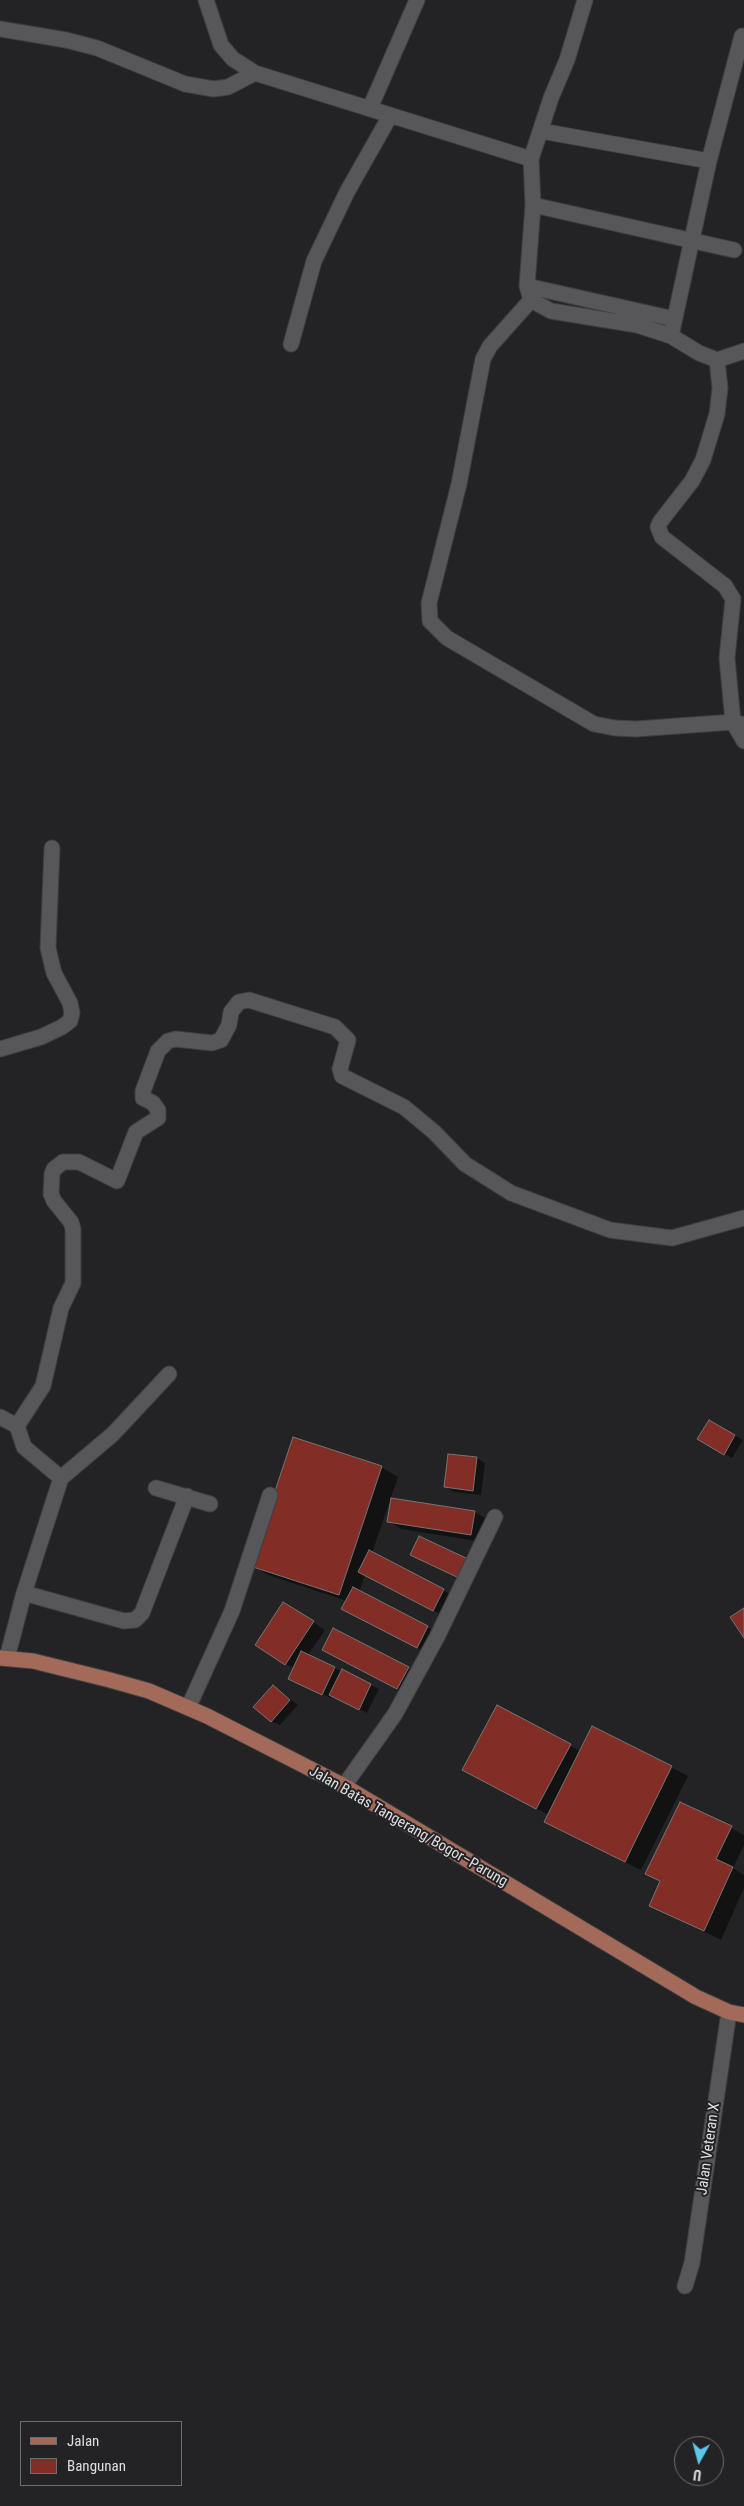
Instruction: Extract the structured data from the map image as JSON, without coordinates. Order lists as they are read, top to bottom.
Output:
{
  "streets": {
    "main road": ["Jalan Batas Tangerang/Bogor–Parung"],
    "street": ["Jalan Veteran X"]
  },
  "crossings": [
    ["Jalan Batas Tangerang/Bogor–Parung", "Jalan Veteran X"]
  ],
  "legend": ["Jalan", "Bangunan"],
  "north": "bottom"
}
